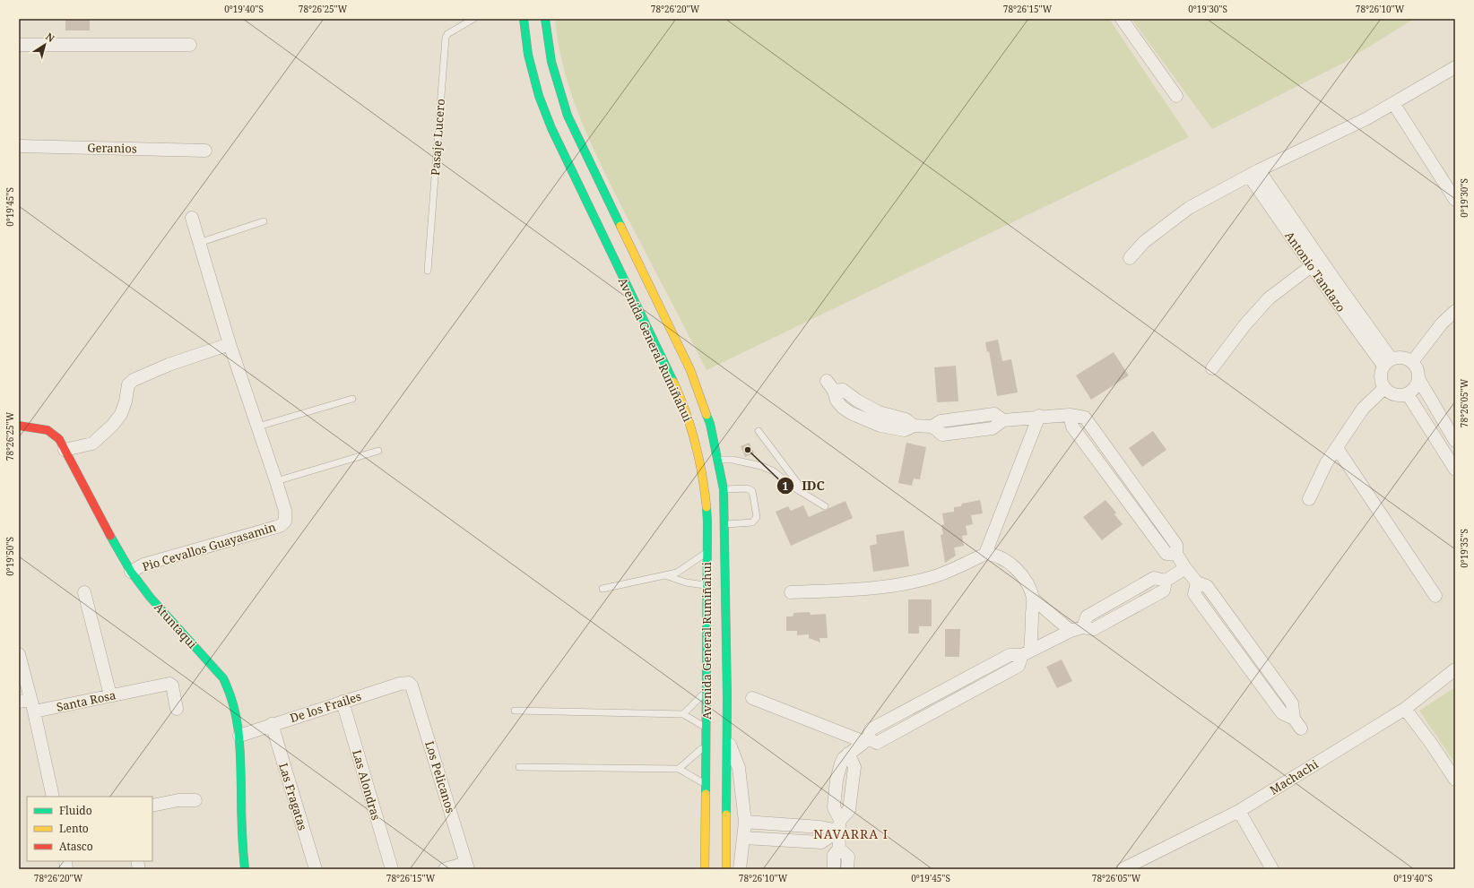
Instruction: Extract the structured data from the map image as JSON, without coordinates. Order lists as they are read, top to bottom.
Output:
{
  "streets": {
    "main road": ["Avenida General Rumiñahui", "Atuntaqui"],
    "street": [
      "Geranios",
      "Antonio Tandazo",
      "Pio Cevallos Guayasamin",
      "Santa Rosa",
      "De los Frailes",
      "Los Pelicanos",
      "Machachi",
      "Las Alondras",
      "Las Fragatas"
    ],
    "lane": ["Pasaje Lucero"]
  },
  "crossings": [
    ["Pio Cevallos Guayasamin", "Atuntaqui"],
    ["Atuntaqui", "De los Frailes"],
    ["De los Frailes", "Los Pelicanos"],
    ["De los Frailes", "Las Alondras"],
    ["De los Frailes", "Las Fragatas"]
  ],
  "districts": ["NAVARRA I"],
  "places": ["IDC"],
  "legend": ["Fluido", "Lento", "Atasco"],
  "north": "top right",
  "coordinates": [
    "0°19'40\"S",
    "78°26'25\"W",
    "78°26'20\"W",
    "78°26'15\"W",
    "0°19'30\"S",
    "78°26'10\"W",
    "0°19'45\"S",
    "78°26'05\"W",
    "0°19'35\"S",
    "0°19'50\"S"
  ]
}
